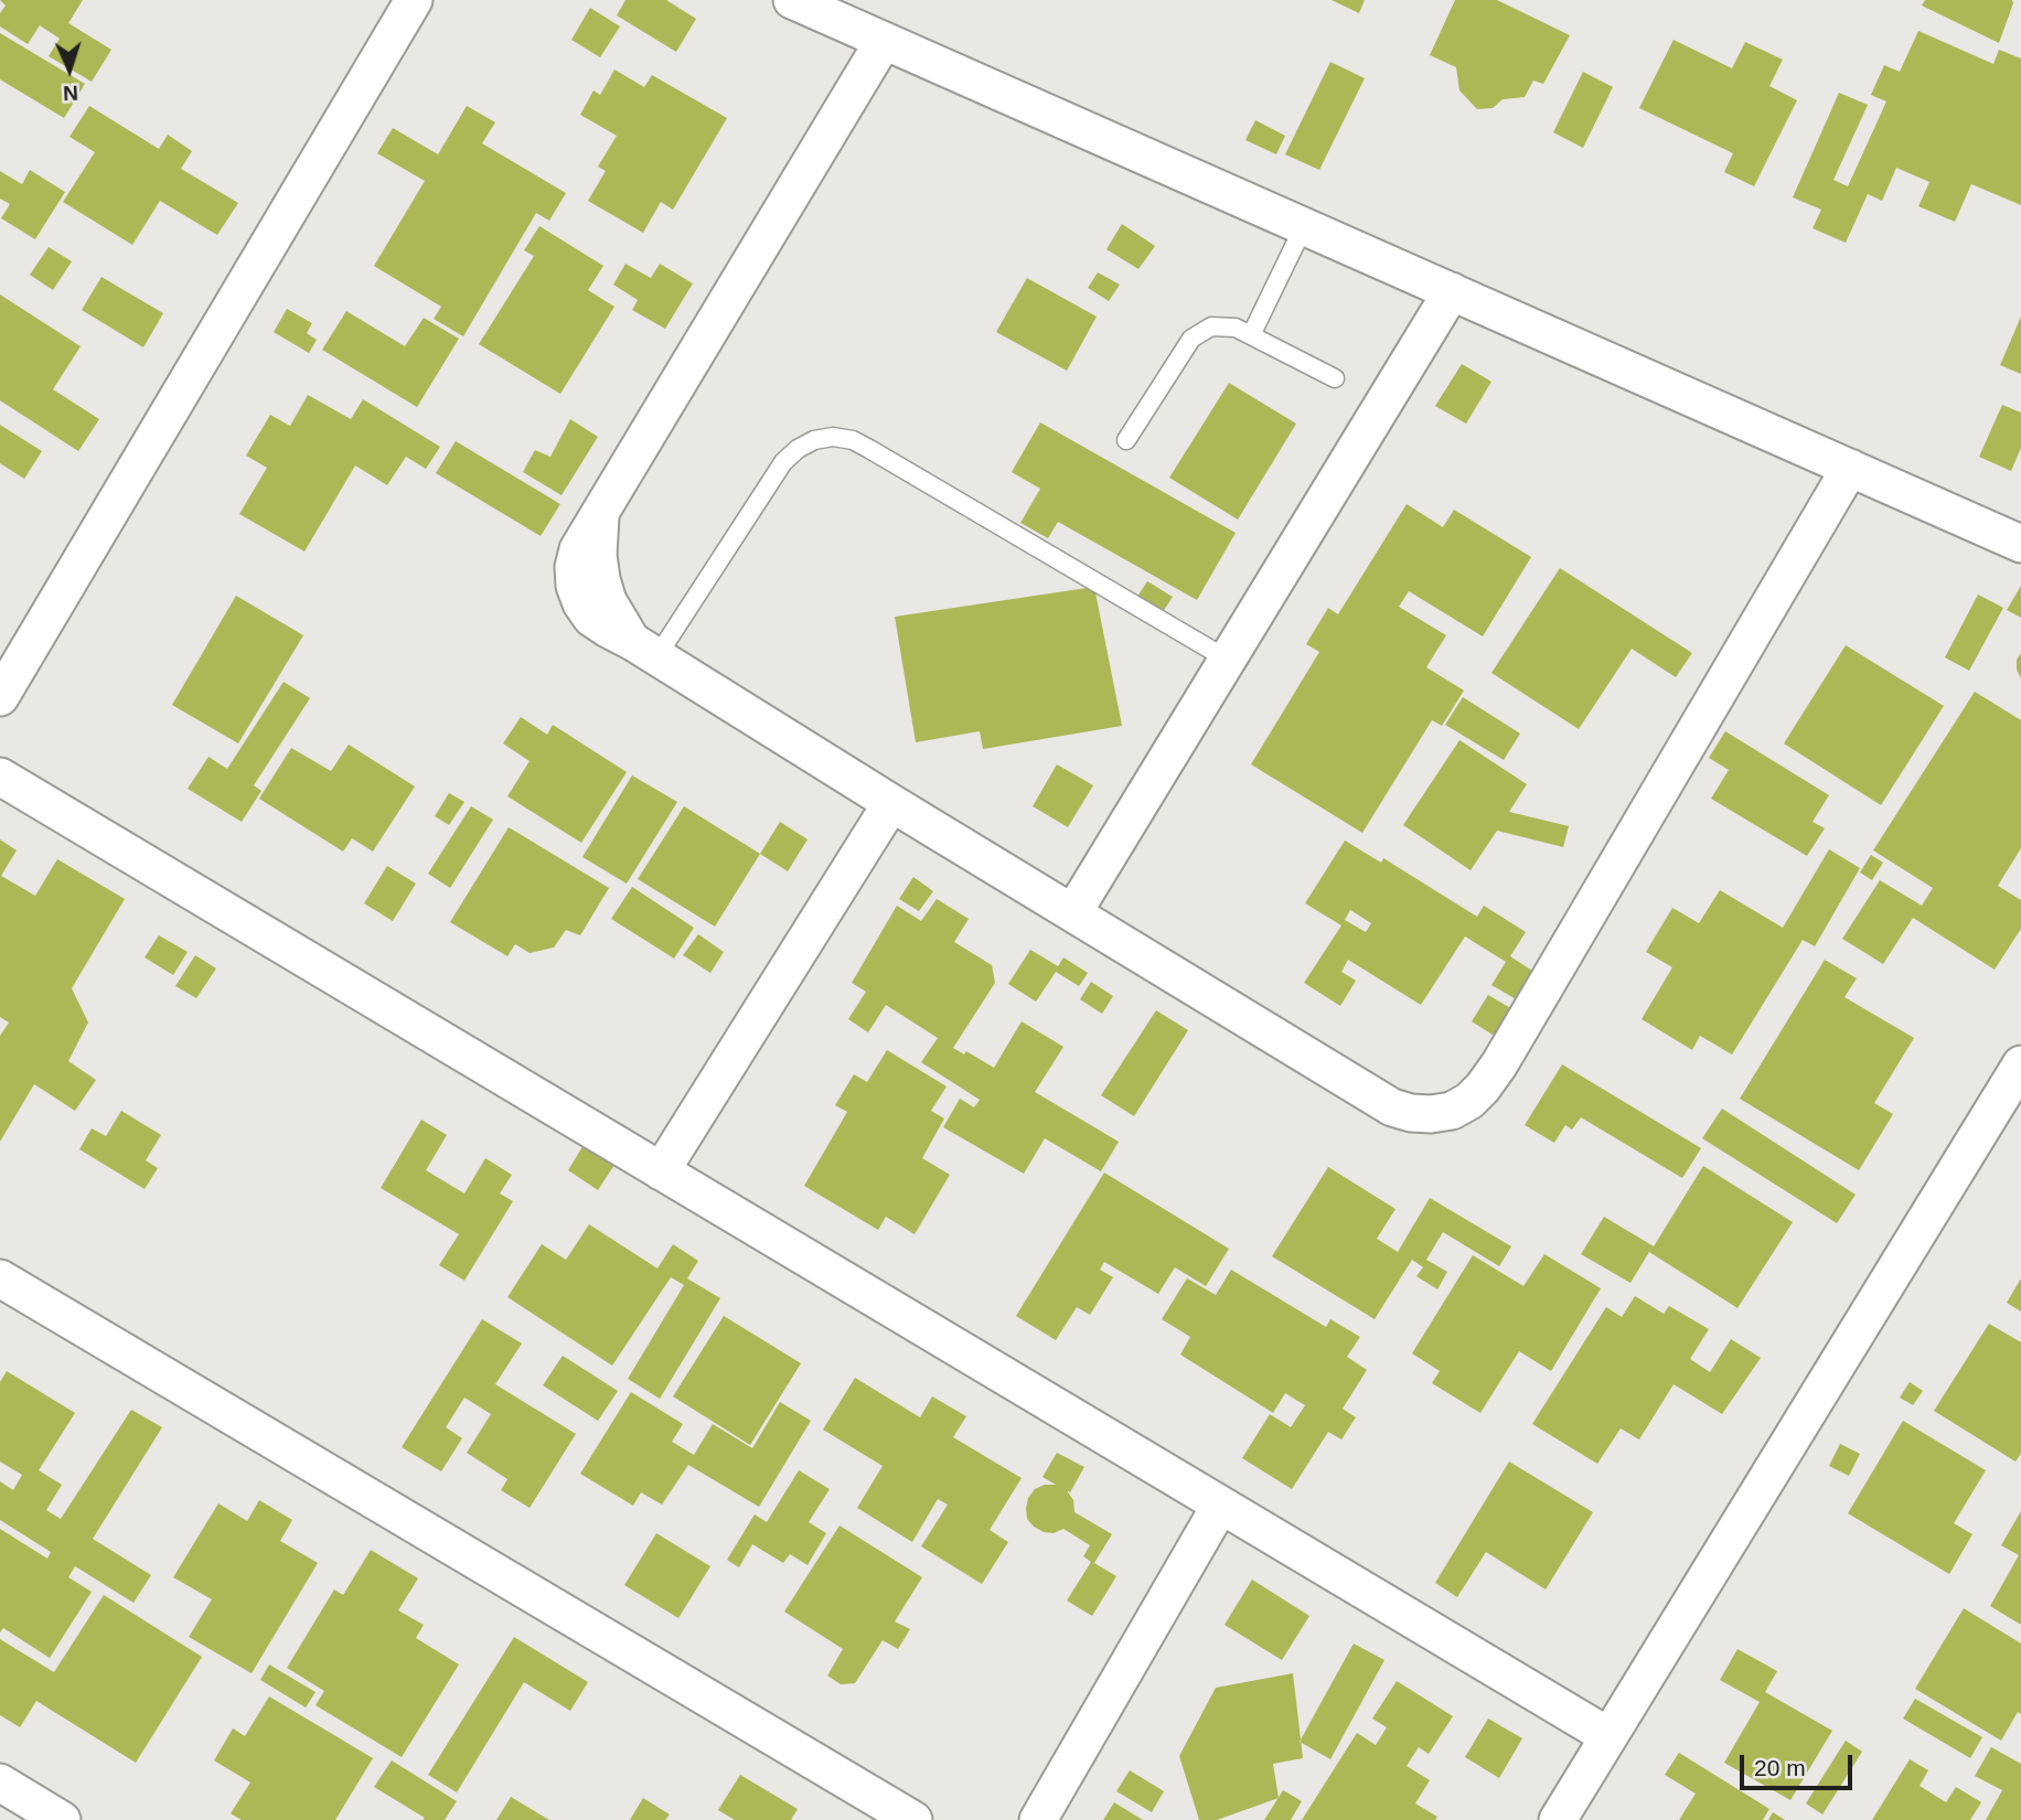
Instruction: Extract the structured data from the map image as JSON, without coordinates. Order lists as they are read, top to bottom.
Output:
{
  "scale_bar": "20 m",
  "north": "bottom"
}
